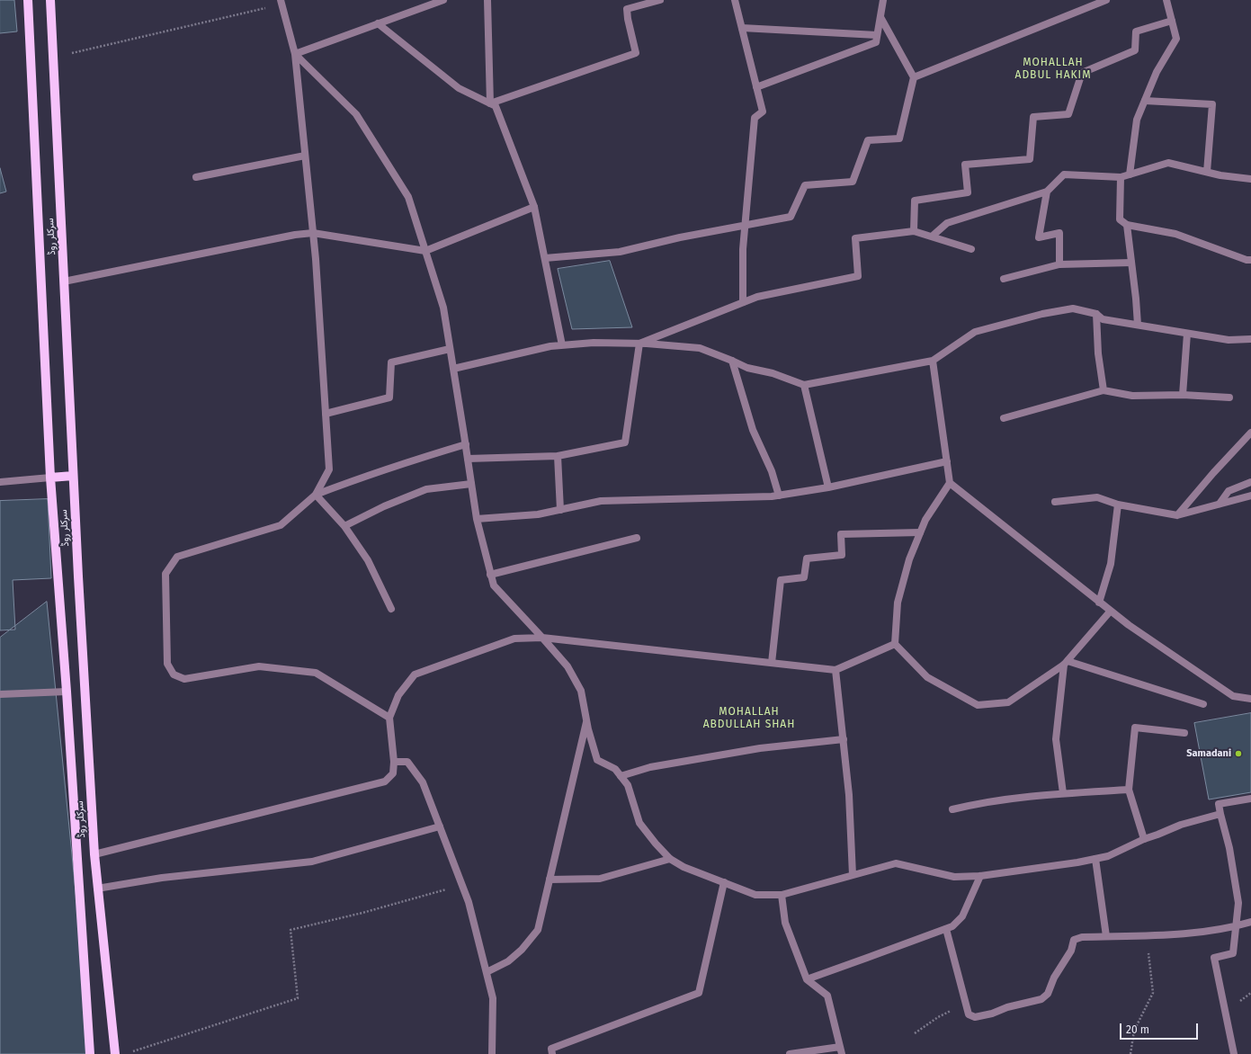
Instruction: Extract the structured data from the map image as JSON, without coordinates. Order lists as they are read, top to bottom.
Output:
{
  "streets": {
    "main road": ["سرکلر روڈ"]
  },
  "districts": ["MOHALLAH ADBUL HAKIM", "MOHALLAH ABDULLAH SHAH"],
  "places": ["Samadani"],
  "scale_bar": "20 m"
}
